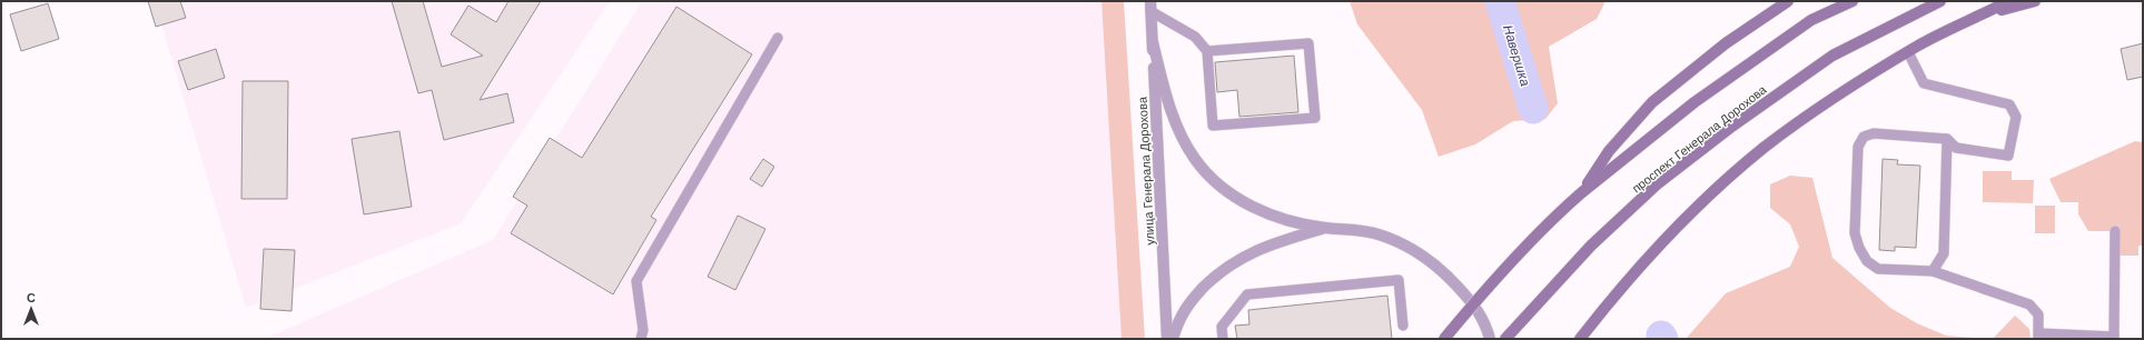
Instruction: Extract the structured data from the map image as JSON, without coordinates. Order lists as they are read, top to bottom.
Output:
{
  "streets": {
    "main road": ["проспект Генерала Дорохова"],
    "street": ["улица Генерала Дорохова"]
  },
  "water": ["Навершка"],
  "north": "top"
}
